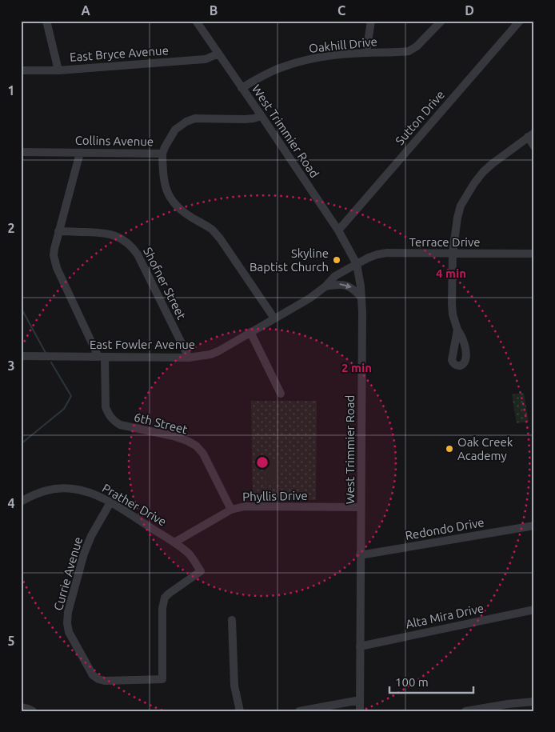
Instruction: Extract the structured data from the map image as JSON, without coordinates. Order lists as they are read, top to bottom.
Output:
{
  "streets": {
    "street": [
      "Oakhill Drive",
      "East Bryce Avenue",
      "Sutton Drive",
      "West Trimmier Road",
      "Collins Avenue",
      "Terrace Drive",
      "Shofner Street",
      "East Fowler Avenue",
      "6th Street",
      "Phyllis Drive",
      "Prather Drive",
      "Redondo Drive",
      "Currie Avenue",
      "Alta Mira Drive"
    ]
  },
  "crossings": [
    ["Oakhill Drive", "West Trimmier Road"],
    ["East Bryce Avenue", "West Trimmier Road"],
    ["Sutton Drive", "West Trimmier Road"],
    ["West Trimmier Road", "Collins Avenue"],
    ["West Trimmier Road", "Terrace Drive"],
    ["West Trimmier Road", "East Fowler Avenue"],
    ["West Trimmier Road", "Phyllis Drive"],
    ["West Trimmier Road", "Redondo Drive"],
    ["West Trimmier Road", "Alta Mira Drive"],
    ["Terrace Drive", "East Fowler Avenue"],
    ["Shofner Street", "East Fowler Avenue"],
    ["East Fowler Avenue", "6th Street"],
    ["6th Street", "Phyllis Drive"],
    ["Phyllis Drive", "Prather Drive"],
    ["Prather Drive", "Currie Avenue"]
  ],
  "places": ["Skyline Baptist Church", "Oak Creek Academy"],
  "scale_bar": "100 m",
  "grid": {
    "columns": [
      "A",
      "B",
      "C",
      "D"
    ],
    "rows": [
      "1",
      "2",
      "3",
      "4",
      "5"
    ]
  },
  "rings": ["4 min", "2 min"]
}
